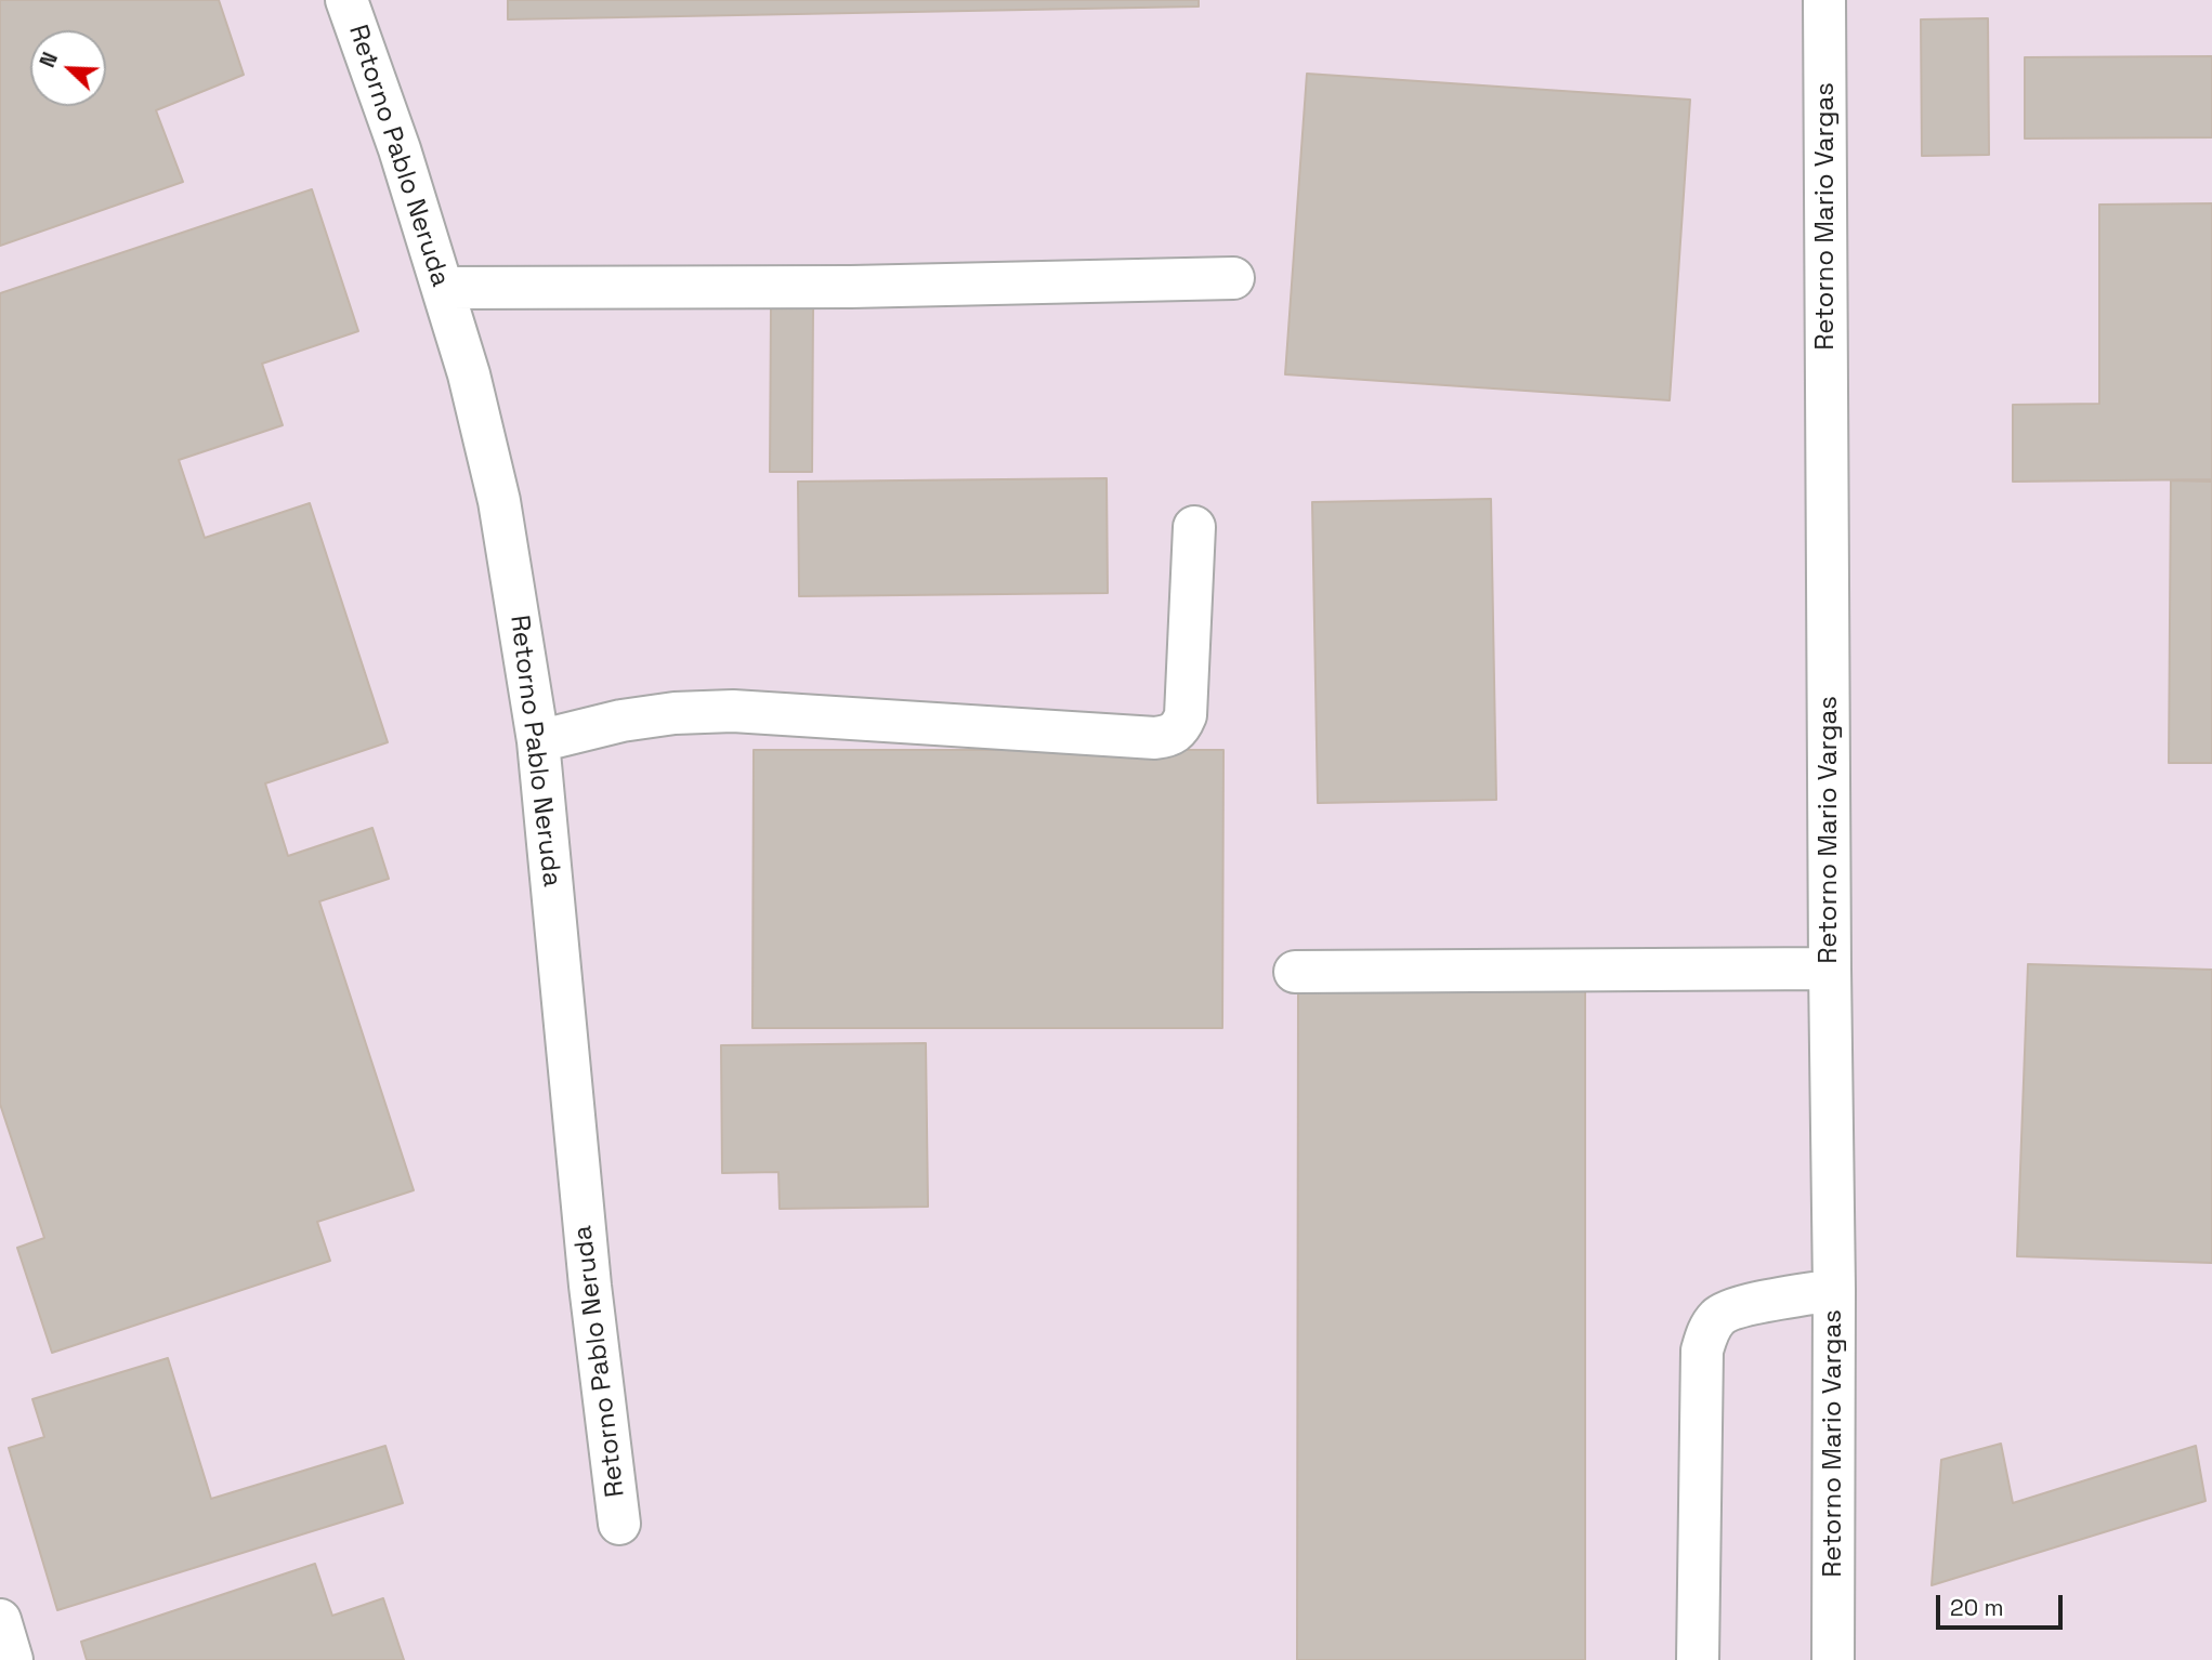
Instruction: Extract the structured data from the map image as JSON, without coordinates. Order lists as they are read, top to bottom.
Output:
{
  "streets": {
    "lane": ["Retorno Pablo Neruda", "Retorno Mario Vargas"]
  },
  "scale_bar": "20 m",
  "north": "top left"
}
